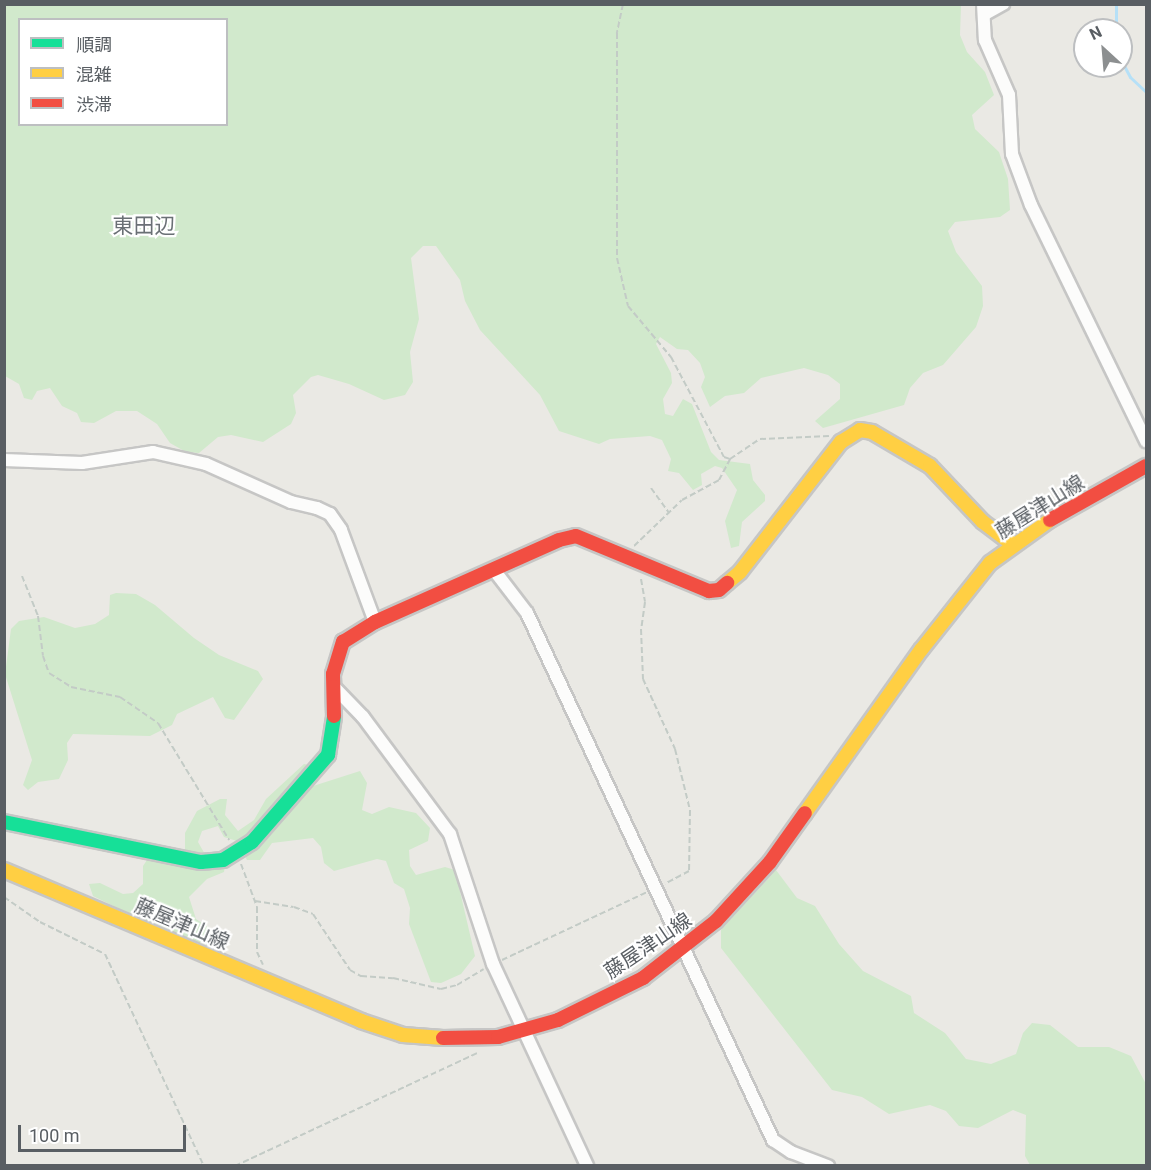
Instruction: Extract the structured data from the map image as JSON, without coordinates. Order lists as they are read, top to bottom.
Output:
{
  "streets": {
    "main road": ["藤屋津山線"]
  },
  "districts": ["東田辺"],
  "legend": ["順調", "混雑", "渋滞"],
  "scale_bar": "100 m",
  "north": "top left"
}
